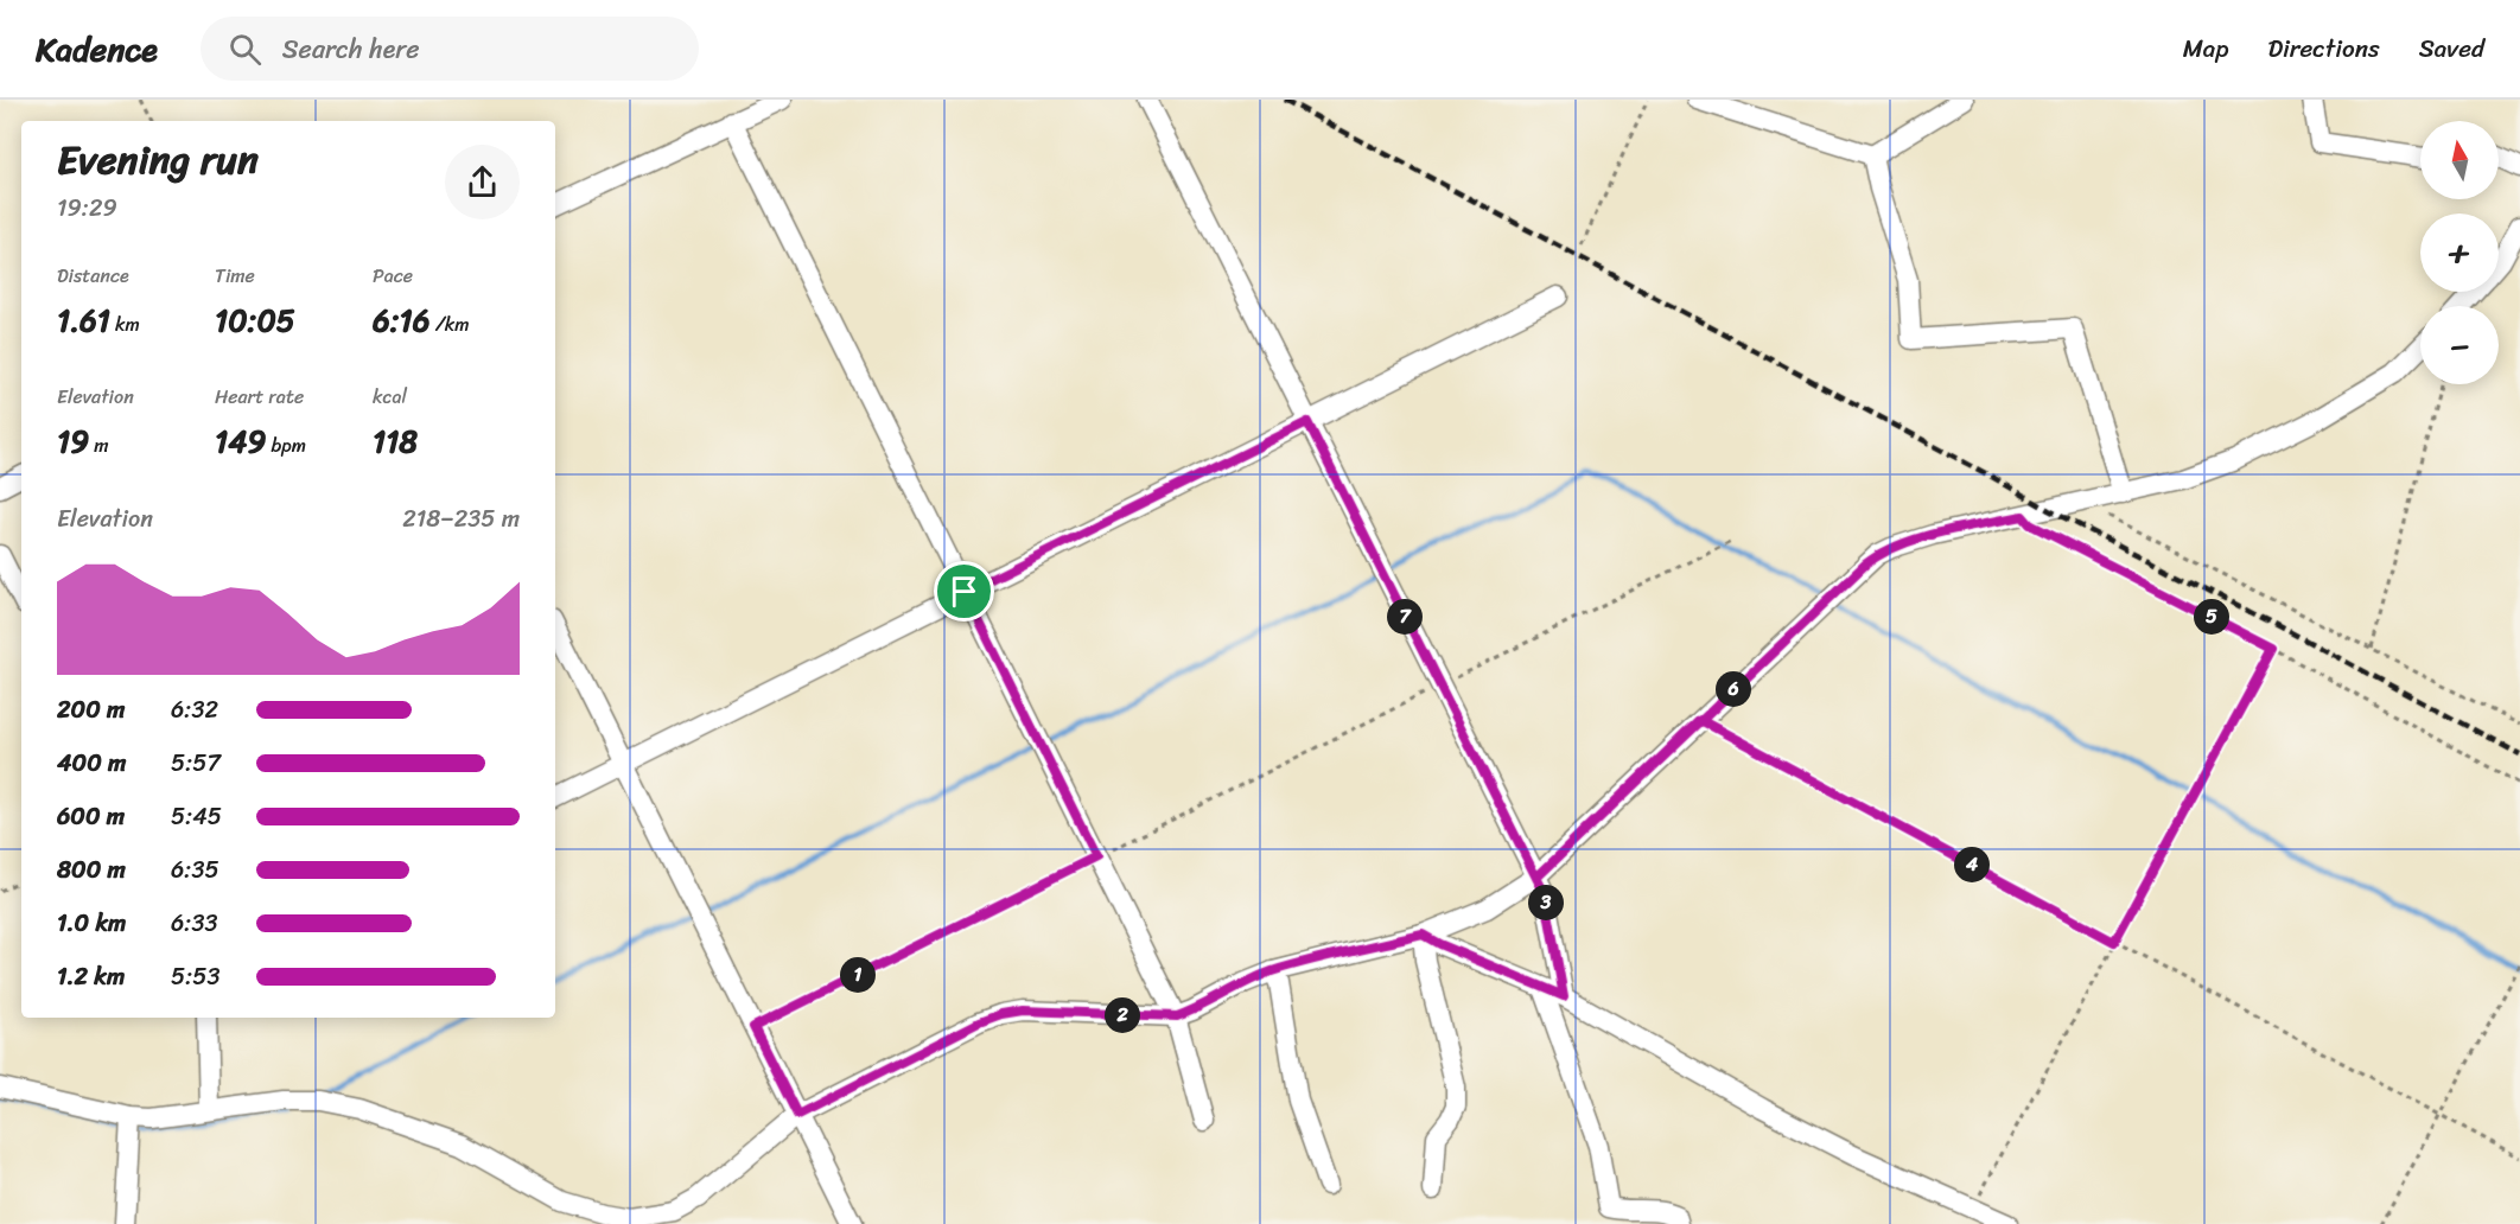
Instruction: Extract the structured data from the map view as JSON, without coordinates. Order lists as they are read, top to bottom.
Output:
{
  "north": "top",
  "page": {
    "header": "Kadence",
    "search": "Search here",
    "nav": ["Map", "Directions", "Saved"],
    "map_buttons": ["+", "−"],
    "heading": ["Evening run", "19:29"],
    "stats": [
      ["Distance", "1.61 km"],
      ["Time", "10:05"],
      ["Pace", "6:16 /km"],
      ["Elevation", "19 m"],
      ["Heart rate", "149 bpm"],
      ["kcal", "118"]
    ],
    "chart": ["Elevation", "218–235 m"],
    "pins": [
      "5",
      "7",
      "6",
      "4",
      "3",
      "1",
      "2"
    ],
    "list": [
      {
        "name": "200 m",
        "note": "6:32"
      },
      {
        "name": "400 m",
        "note": "5:57"
      },
      {
        "name": "600 m",
        "note": "5:45"
      },
      {
        "name": "800 m",
        "note": "6:35"
      },
      {
        "name": "1.0 km",
        "note": "6:33"
      },
      {
        "name": "1.2 km",
        "note": "5:53"
      }
    ]
  }
}
